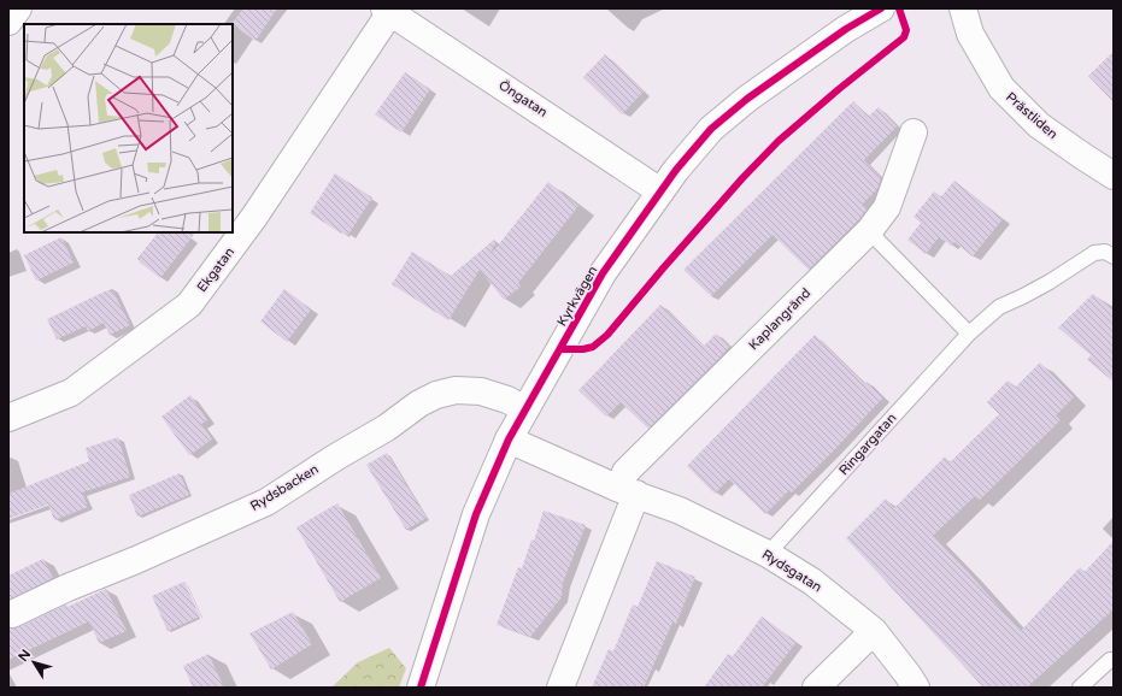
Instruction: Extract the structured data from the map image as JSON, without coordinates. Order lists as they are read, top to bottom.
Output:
{
  "streets": {
    "street": [
      "Öngatan",
      "Prästliden",
      "Ekgatan",
      "Kyrkvägen",
      "Kaplangränd",
      "Rydsbacken",
      "Rydsgatan"
    ],
    "lane": ["Ringargatan"]
  },
  "crossings": [
    ["Öngatan", "Ekgatan"],
    ["Öngatan", "Kyrkvägen"],
    ["Kyrkvägen", "Rydsbacken"],
    ["Kyrkvägen", "Rydsgatan"],
    ["Kaplangränd", "Rydsgatan"],
    ["Ringargatan", "Rydsgatan"]
  ],
  "north": "top left"
}
